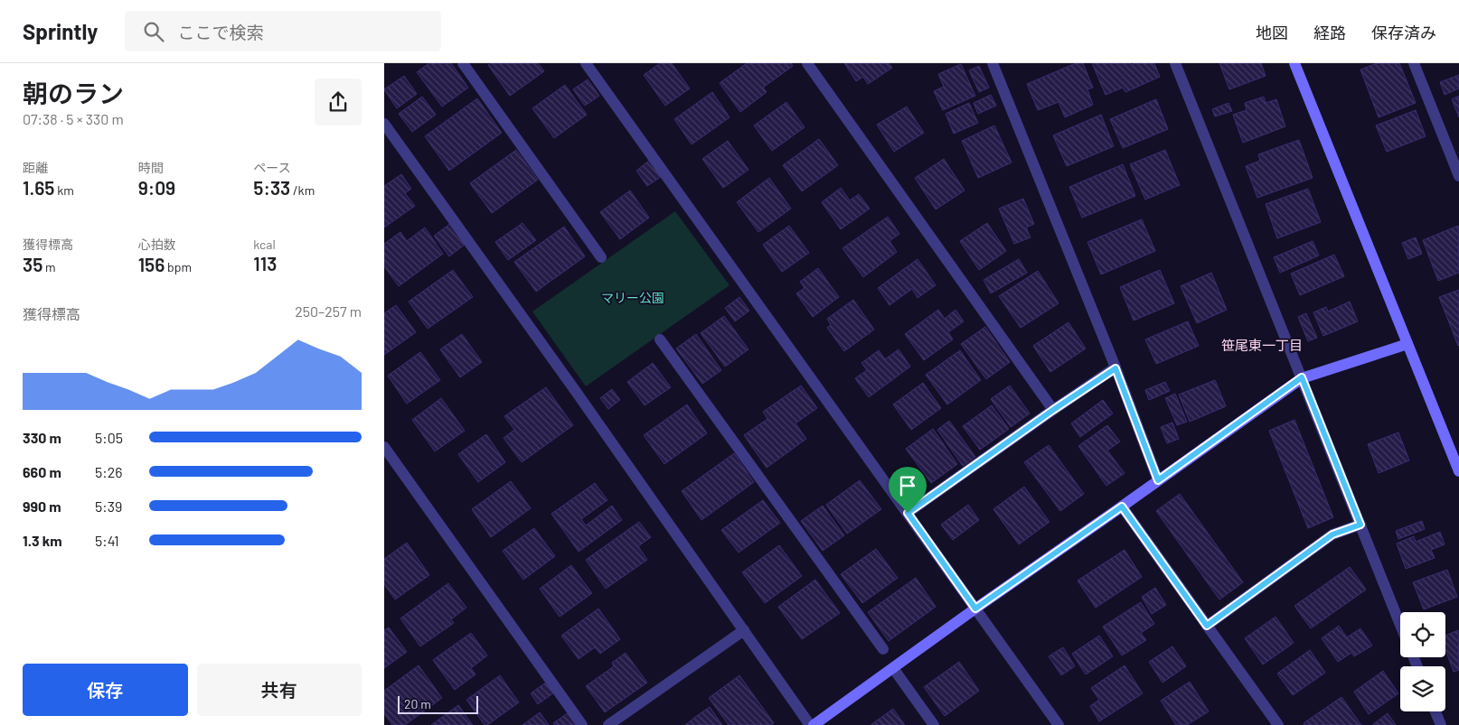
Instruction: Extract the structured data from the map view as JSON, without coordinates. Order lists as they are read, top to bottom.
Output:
{
  "districts": ["笹尾東一丁目"],
  "parks": ["マリー公園"],
  "scale_bar": "20 m",
  "page": {
    "header": "Sprintly",
    "search": "ここで検索",
    "nav": ["地図", "経路", "保存済み"],
    "heading": ["朝のラン", "07:38 · 5 × 330 m"],
    "stats": [
      ["距離", "1.65 km"],
      ["時間", "9:09"],
      ["ペース", "5:33 /km"],
      ["獲得標高", "35 m"],
      ["心拍数", "156 bpm"],
      ["kcal", "113"]
    ],
    "chart": ["獲得標高", "250–257 m"],
    "list": [
      {
        "name": "330 m",
        "note": "5:05"
      },
      {
        "name": "660 m",
        "note": "5:26"
      },
      {
        "name": "990 m",
        "note": "5:39"
      },
      {
        "name": "1.3 km",
        "note": "5:41"
      }
    ],
    "buttons": ["保存", "共有"],
    "scale": "20 m"
  }
}
